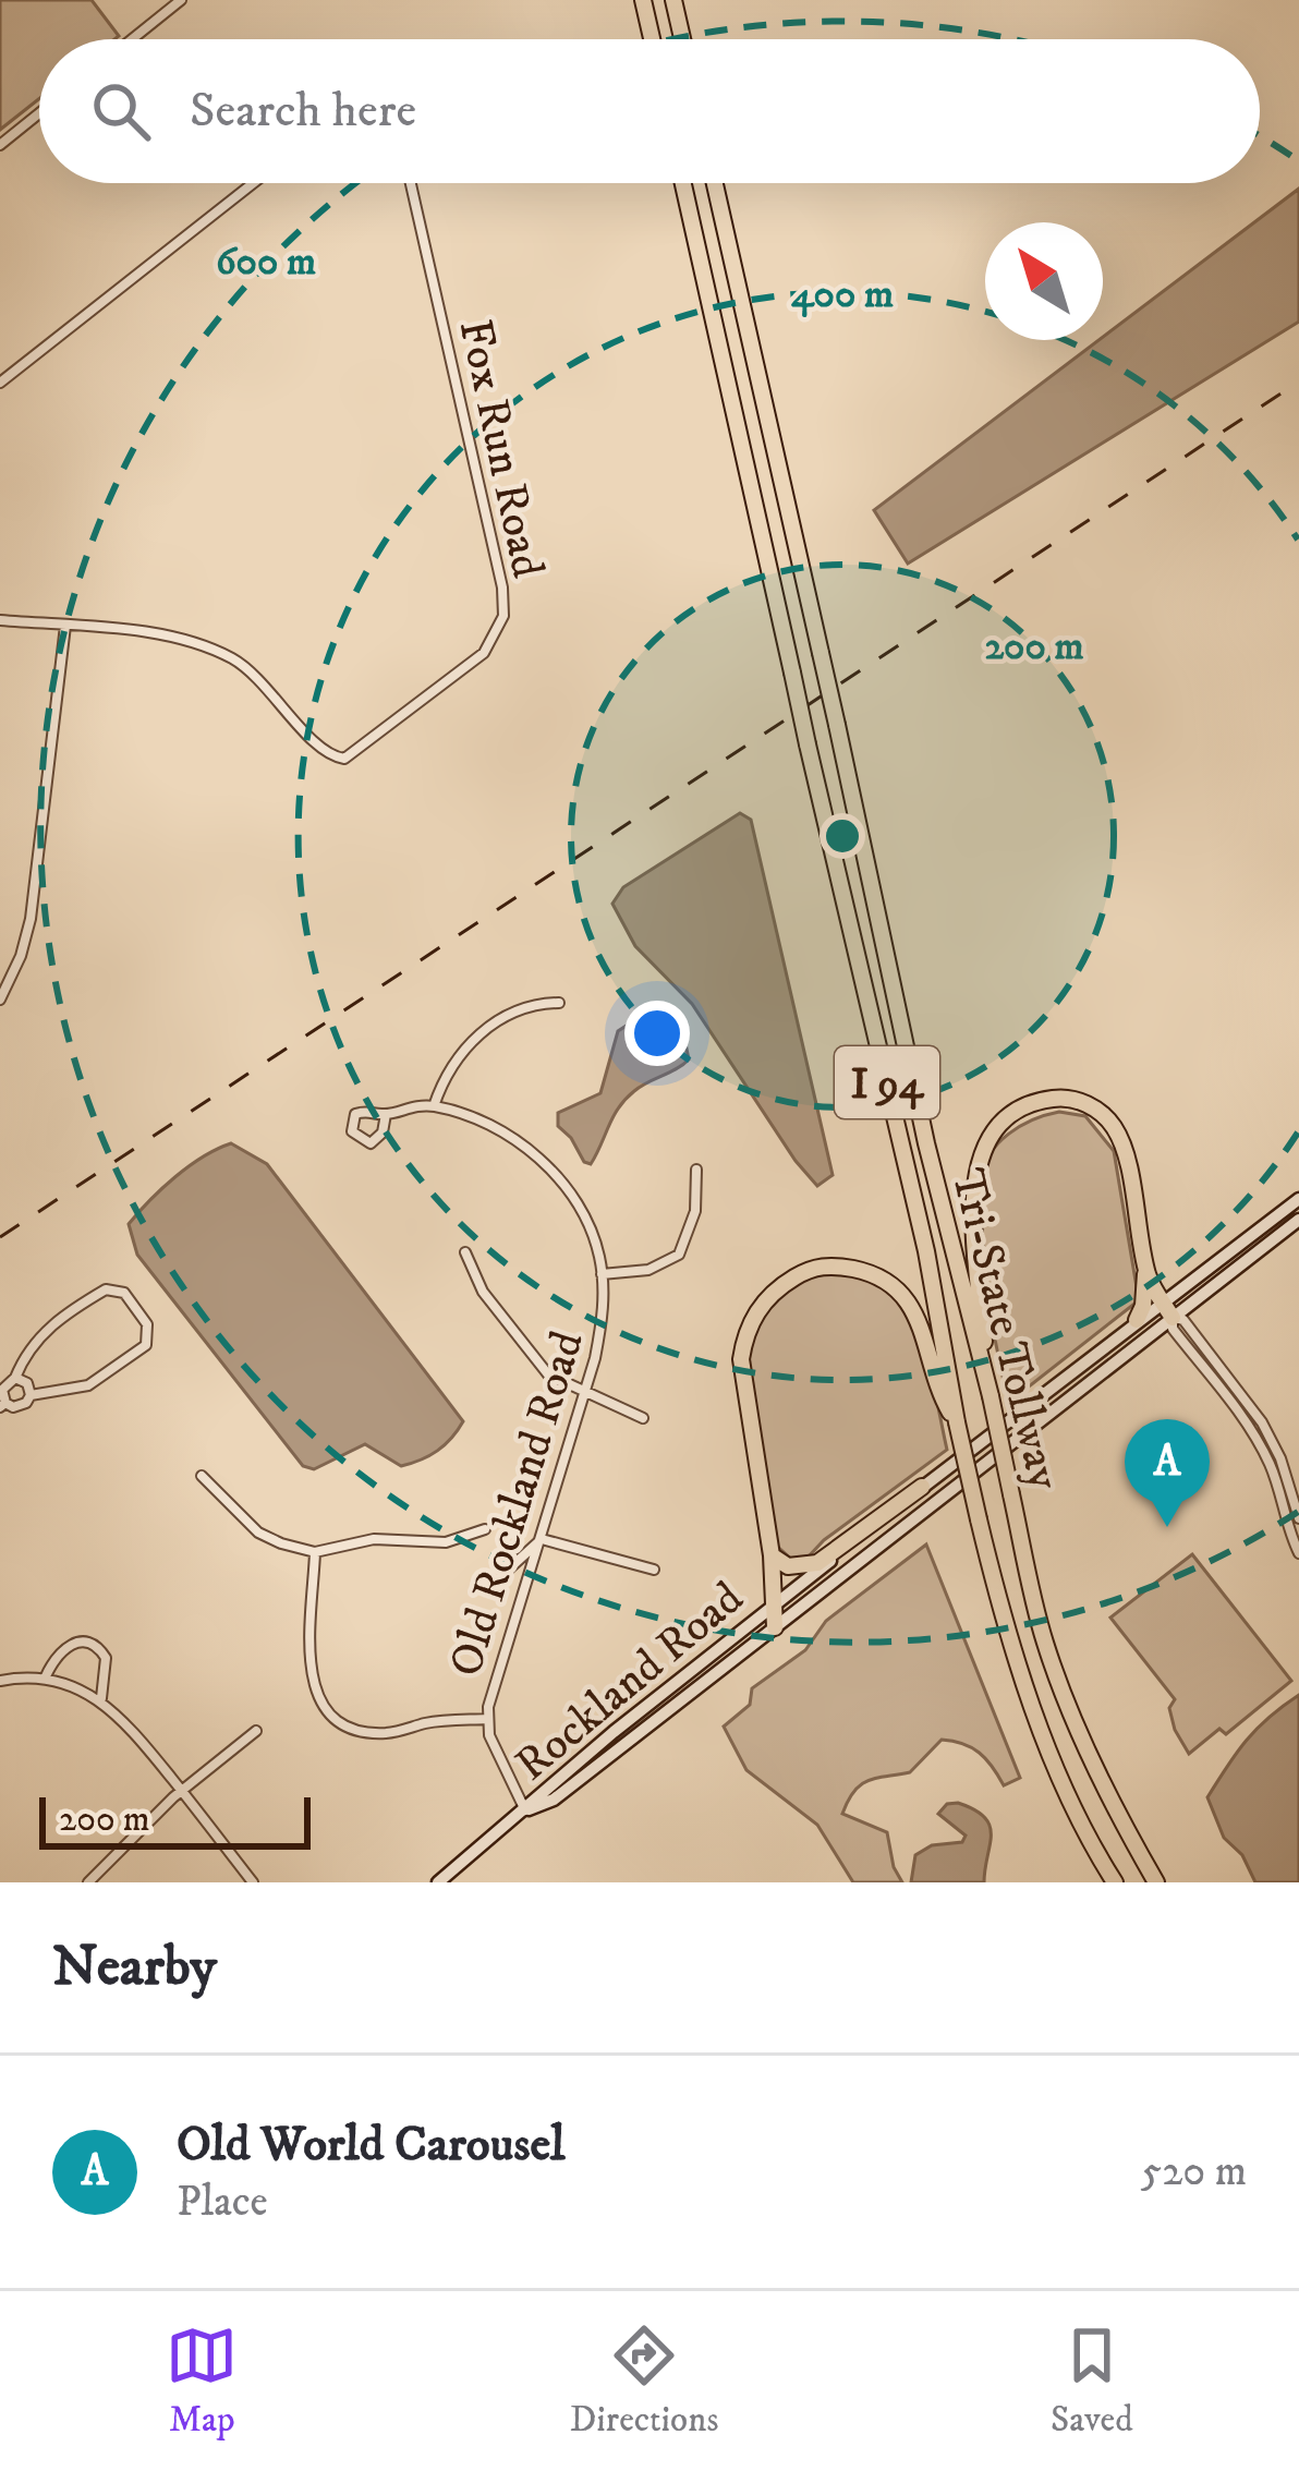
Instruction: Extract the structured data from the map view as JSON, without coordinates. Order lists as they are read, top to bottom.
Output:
{
  "streets": {
    "highway": ["I 94", "Tri-State Tollway"],
    "main road": ["Rockland Road"],
    "street": ["Fox Run Road", "Old Rockland Road"]
  },
  "crossings": [
    ["Old Rockland Road", "Rockland Road"]
  ],
  "scale_bar": "200 m",
  "north": "top left",
  "page": {
    "search": "Search here",
    "pins": "A",
    "scale": "200 m",
    "heading": "Nearby",
    "list": [
      {
        "mark": "A",
        "name": "Old World Carousel",
        "note": "Place",
        "value": "520 m"
      }
    ],
    "nav": ["Map", "Directions", "Saved"]
  },
  "rings": ["600 m", "400 m", "200 m"]
}
